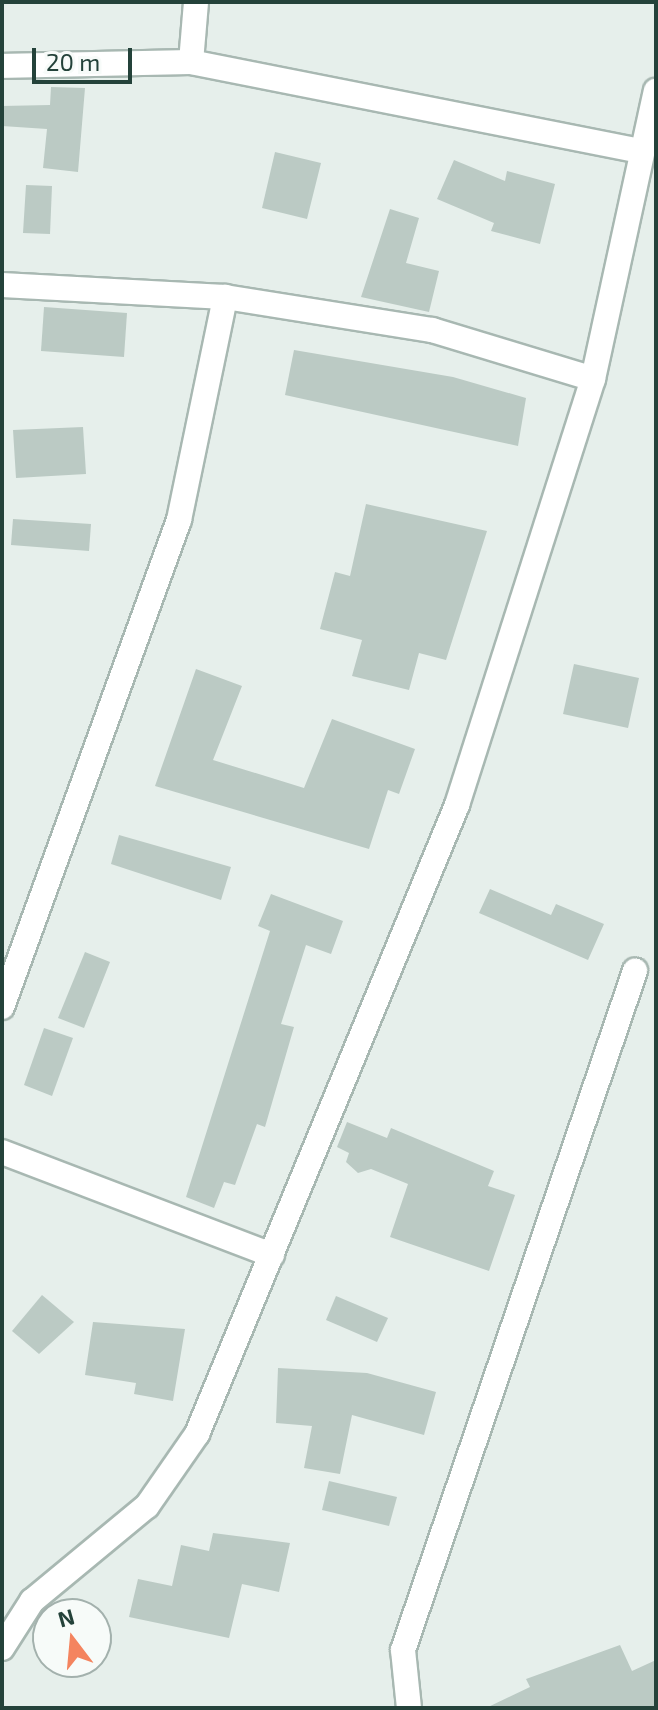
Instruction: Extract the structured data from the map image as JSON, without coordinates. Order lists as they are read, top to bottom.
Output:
{
  "scale_bar": "20 m",
  "north": "top"
}
